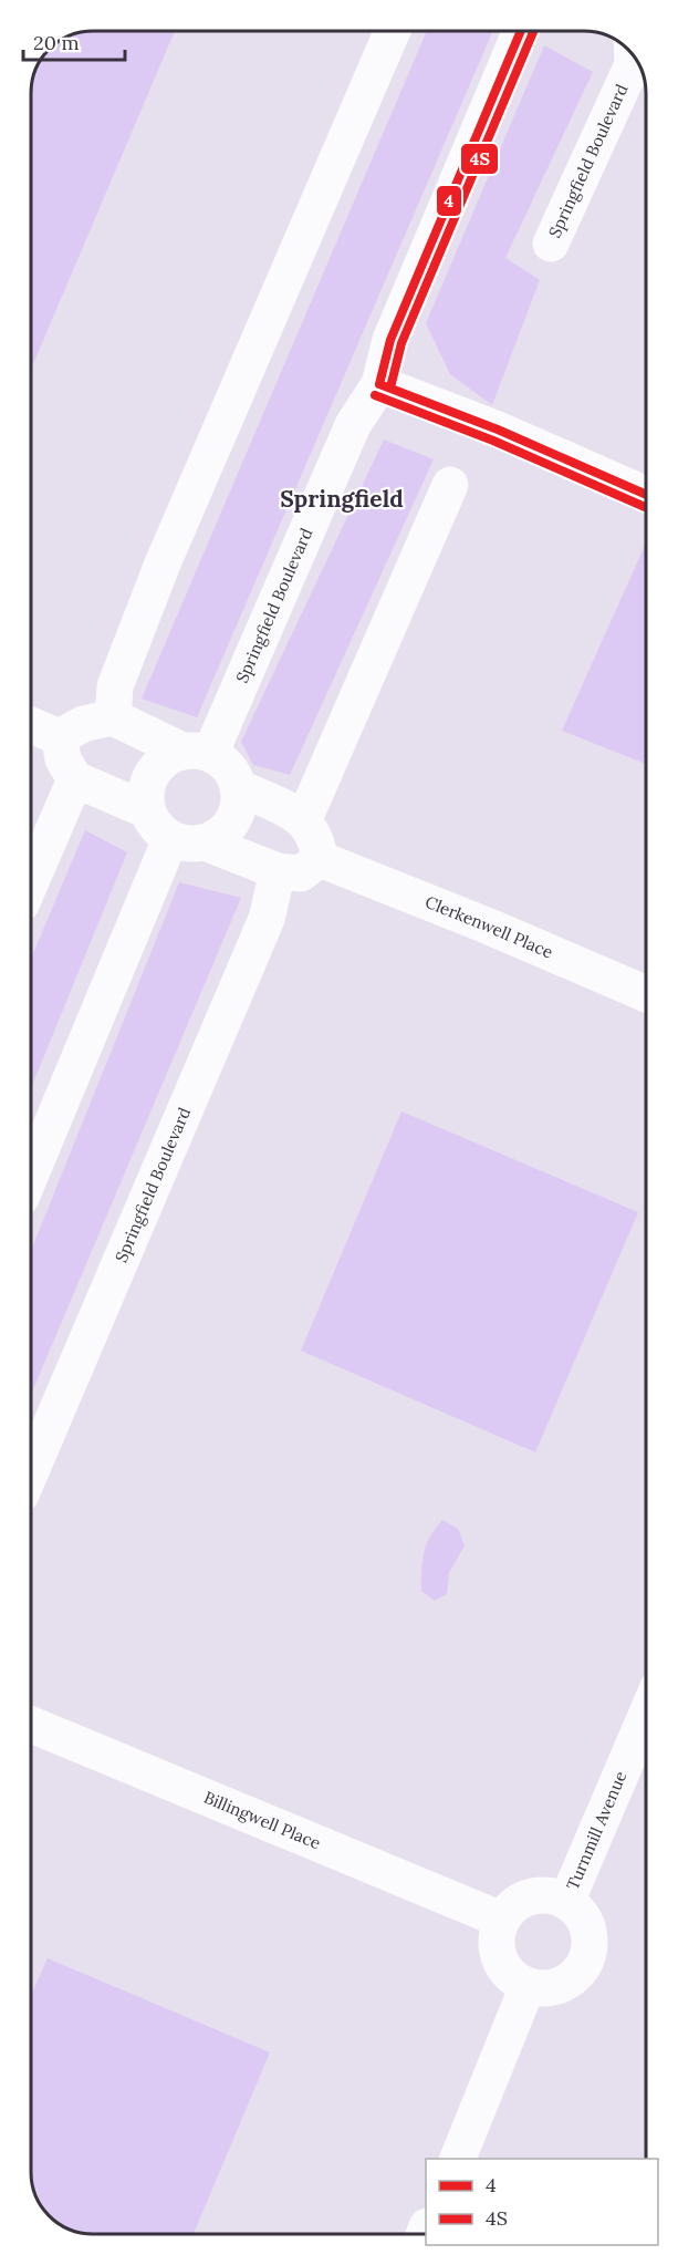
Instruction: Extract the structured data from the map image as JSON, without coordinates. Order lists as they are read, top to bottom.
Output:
{
  "streets": {
    "street": [
      "Springfield Boulevard",
      "Clerkenwell Place",
      "Billingwell Place",
      "Turnmill Avenue"
    ]
  },
  "crossings": [
    ["Billingwell Place", "Turnmill Avenue"]
  ],
  "districts": ["Springfield"],
  "lines": ["transit line 4", "transit line 4S"],
  "legend": ["4", "4S"],
  "scale_bar": "20 m"
}
